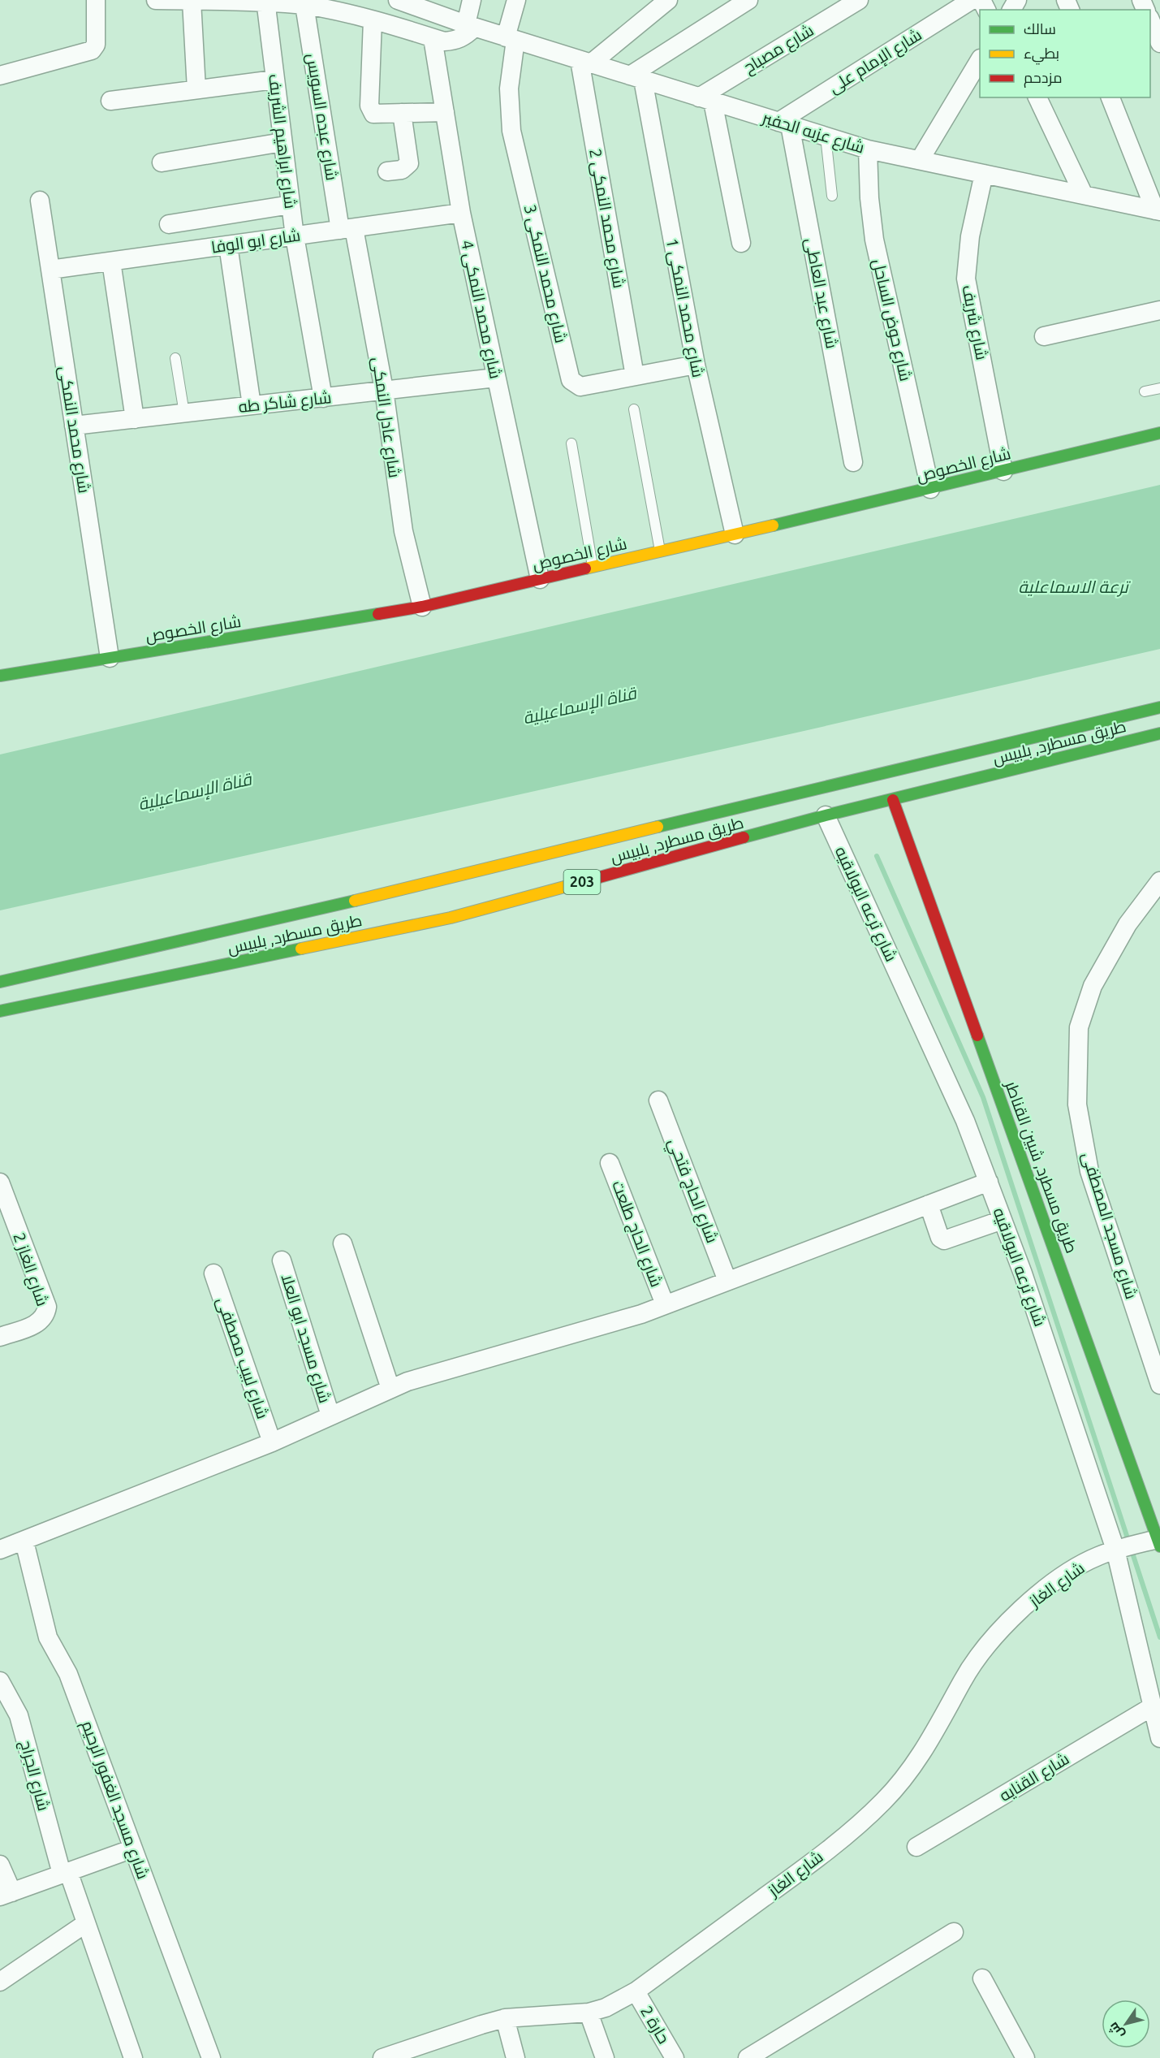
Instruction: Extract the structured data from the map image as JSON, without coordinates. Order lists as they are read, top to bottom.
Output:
{
  "streets": {
    "main road": [
      "شارع الخصوص",
      "طريق مسطرد, بلبيس",
      "203",
      "طريق مسطرد, شبين القناطر"
    ],
    "street": [
      "شارع مصباح",
      "شارع الإمام على",
      "شارع عبده السويس",
      "شارع عزبه الحفير",
      "شارع ابراهيم الشريف",
      "شارع محمد النمكى 2",
      "شارع ابو الوفا",
      "شارع محمد النمكى 3",
      "شارع عبد العاطى",
      "شارع محمد النمكى 1",
      "شارع محمد النمكى 4",
      "شارع حوض الساحل",
      "شارع شريف",
      "شارع شاكر طه",
      "شارع عادل النمكى",
      "شارع محمد النمكى",
      "شارع ترعه البولاقيه",
      "شارع الحاج فتحي",
      "شارع مسجد المصطفى",
      "شارع الحاج طلعت",
      "شارع الغاز 2",
      "شارع مسجد ابو العلا",
      "شارع لبيب مصطفى",
      "شارع الغاز",
      "شارع الجراج",
      "شارع القنايه",
      "شارع مسجد الغفور الرحيم",
      "حارة 2"
    ]
  },
  "crossings": [
    ["شارع مصباح", "شارع عزبه الحفير"],
    ["شارع الإمام على", "شارع عزبه الحفير"],
    ["شارع الإمام على", "شارع عبد العاطى"],
    ["شارع عبده السويس", "شارع ابو الوفا"],
    ["شارع عبده السويس", "شارع عادل النمكى"],
    ["شارع عزبه الحفير", "شارع محمد النمكى 2"],
    ["شارع عزبه الحفير", "شارع محمد النمكى 3"],
    ["شارع عزبه الحفير", "شارع عبد العاطى"],
    ["شارع عزبه الحفير", "شارع محمد النمكى 1"],
    ["شارع عزبه الحفير", "شارع حوض الساحل"],
    ["شارع عزبه الحفير", "شارع شريف"],
    ["شارع ابراهيم الشريف", "شارع ابو الوفا"],
    ["شارع ابراهيم الشريف", "شارع شاكر طه"],
    ["شارع محمد النمكى 2", "شارع محمد النمكى 3"],
    ["شارع ابو الوفا", "شارع محمد النمكى 4"],
    ["شارع ابو الوفا", "شارع عادل النمكى"],
    ["شارع ابو الوفا", "شارع محمد النمكى"],
    ["شارع محمد النمكى 3", "شارع محمد النمكى 1"],
    ["شارع محمد النمكى 1", "شارع الخصوص"],
    ["شارع محمد النمكى 4", "شارع شاكر طه"],
    ["شارع محمد النمكى 4", "شارع الخصوص"],
    ["شارع حوض الساحل", "شارع الخصوص"],
    ["شارع شريف", "شارع الخصوص"],
    ["شارع شاكر طه", "شارع عادل النمكى"],
    ["شارع شاكر طه", "شارع محمد النمكى"],
    ["شارع عادل النمكى", "شارع الخصوص"],
    ["شارع محمد النمكى", "شارع الخصوص"],
    ["طريق مسطرد, بلبيس", "شارع ترعه البولاقيه"],
    ["طريق مسطرد, بلبيس", "طريق مسطرد, شبين القناطر"],
    ["شارع ترعه البولاقيه", "شارع الغاز"],
    ["شارع ترعه البولاقيه", "شارع القنايه"],
    ["طريق مسطرد, شبين القناطر", "شارع الغاز"],
    ["شارع الغاز", "حارة 2"]
  ],
  "water": ["ترعة الاسماعلية", "قناة الإسماعيلية"],
  "legend": ["سالك", "بطيء", "مزدحم"],
  "north": "bottom left"
}
